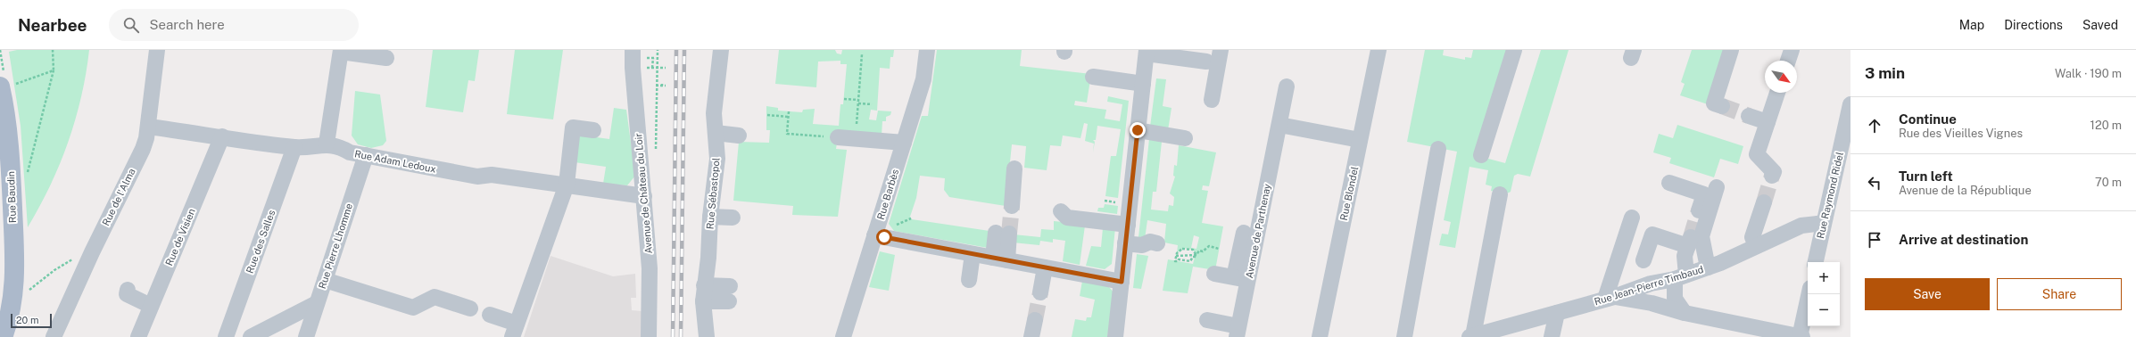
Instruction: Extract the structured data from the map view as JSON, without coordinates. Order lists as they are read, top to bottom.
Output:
{
  "streets": {
    "main road": ["Rue Baudin"],
    "street": [
      "Rue Adam Ledoux",
      "Avenue de Château du Loir",
      "Rue Sébastopol",
      "Rue Blondel",
      "Rue Barbès",
      "Rue Raymond Ridel",
      "Rue de l'Alma",
      "Avenue de Parthenay",
      "Rue de Visien",
      "Rue des Salles",
      "Rue Pierre Lhomme",
      "Rue Jean-Pierre Timbaud"
    ]
  },
  "crossings": [
    ["Rue Adam Ledoux", "Avenue de Château du Loir"],
    ["Rue Adam Ledoux", "Rue de l'Alma"],
    ["Rue Adam Ledoux", "Rue de Visien"],
    ["Rue Adam Ledoux", "Rue des Salles"],
    ["Rue Adam Ledoux", "Rue Pierre Lhomme"],
    ["Rue Raymond Ridel", "Rue Jean-Pierre Timbaud"]
  ],
  "scale_bar": "20 m",
  "north": "bottom right",
  "page": {
    "header": "Nearbee",
    "search": "Search here",
    "nav": ["Map", "Directions", "Saved"],
    "heading": ["3 min", "Walk · 190 m"],
    "list": [
      ["Continue", "Rue des Vieilles Vignes", "120 m"],
      ["Turn left", "Avenue de la République", "70 m"],
      "Arrive at destination"
    ],
    "map_buttons": ["+", "−"],
    "buttons": ["Save", "Share"],
    "scale": "20 m"
  }
}
